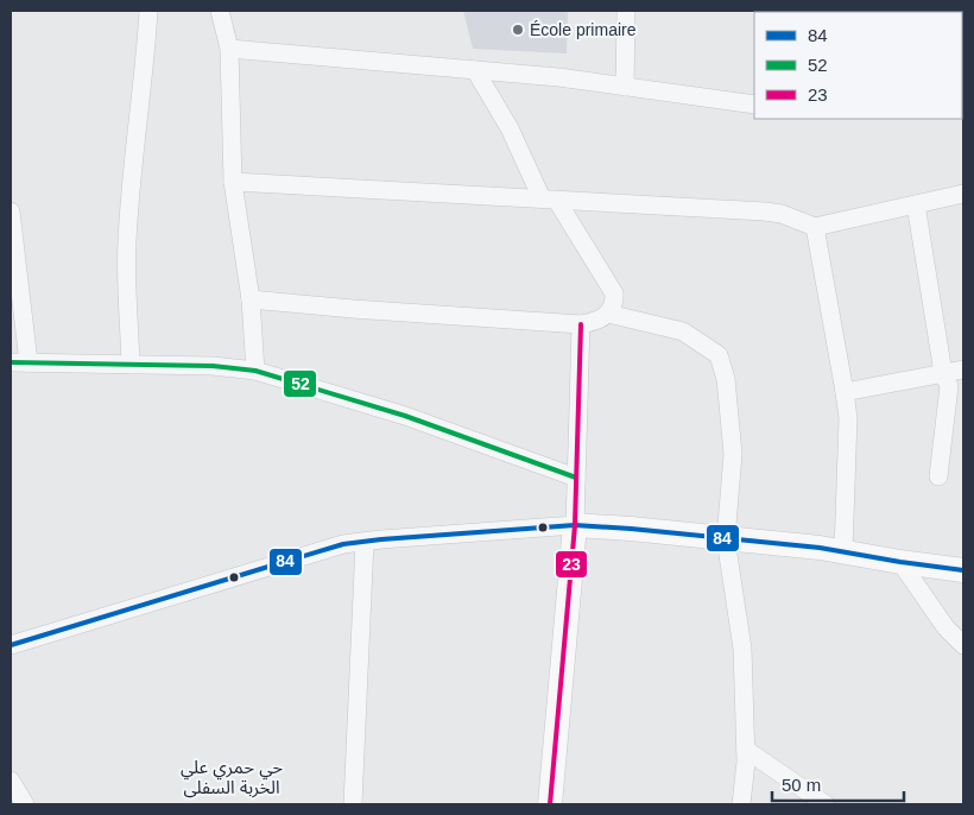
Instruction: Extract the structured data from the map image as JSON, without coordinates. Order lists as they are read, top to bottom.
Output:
{
  "districts": ["حي حمري علي الخربة السفلى"],
  "places": ["École primaire"],
  "lines": ["transit line 23", "transit line 52", "transit line 84"],
  "legend": ["84", "52", "23"],
  "scale_bar": "50 m"
}
